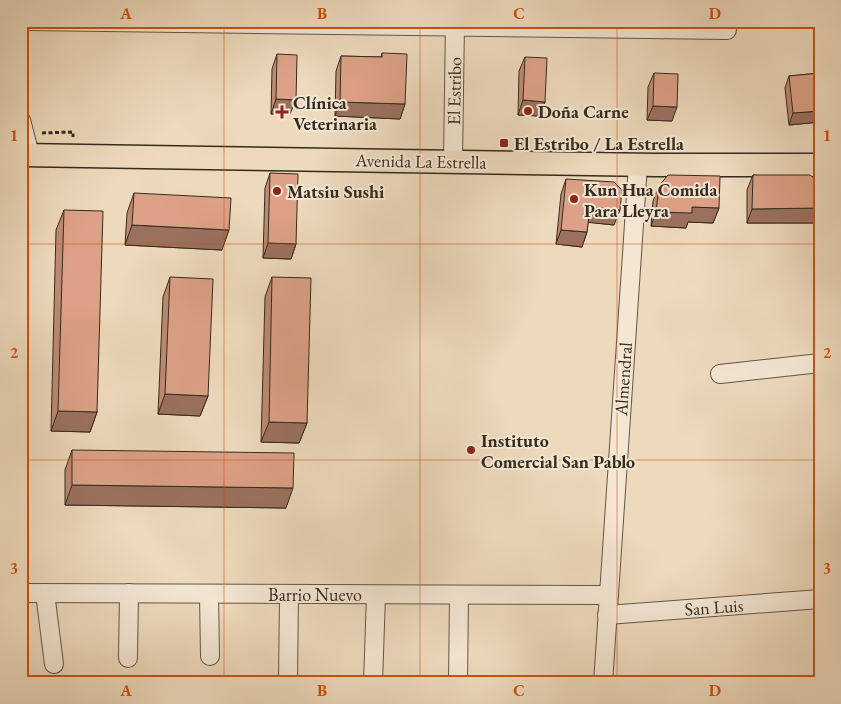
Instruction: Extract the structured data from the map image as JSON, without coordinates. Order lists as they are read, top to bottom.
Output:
{
  "streets": {
    "main road": ["Avenida La Estrella"],
    "street": [
      "El Estribo",
      "Almendral",
      "Barrio Nuevo",
      "San Luis"
    ]
  },
  "crossings": [
    ["El Estribo", "Avenida La Estrella"],
    ["Avenida La Estrella", "Almendral"],
    ["Almendral", "Barrio Nuevo"],
    ["Almendral", "San Luis"]
  ],
  "places": {
    "other": [
      "Doña Carne",
      "Matsiu Sushi",
      "Kun Hua Comida Para Lleyra",
      "Instituto Comercial San Pablo"
    ],
    "health": ["Clínica Veterinaria"],
    "transit": ["El Estribo / La Estrella"]
  },
  "grid": {
    "columns": [
      "A",
      "B",
      "C",
      "D"
    ],
    "rows": ["1", "2", "3"]
  }
}
